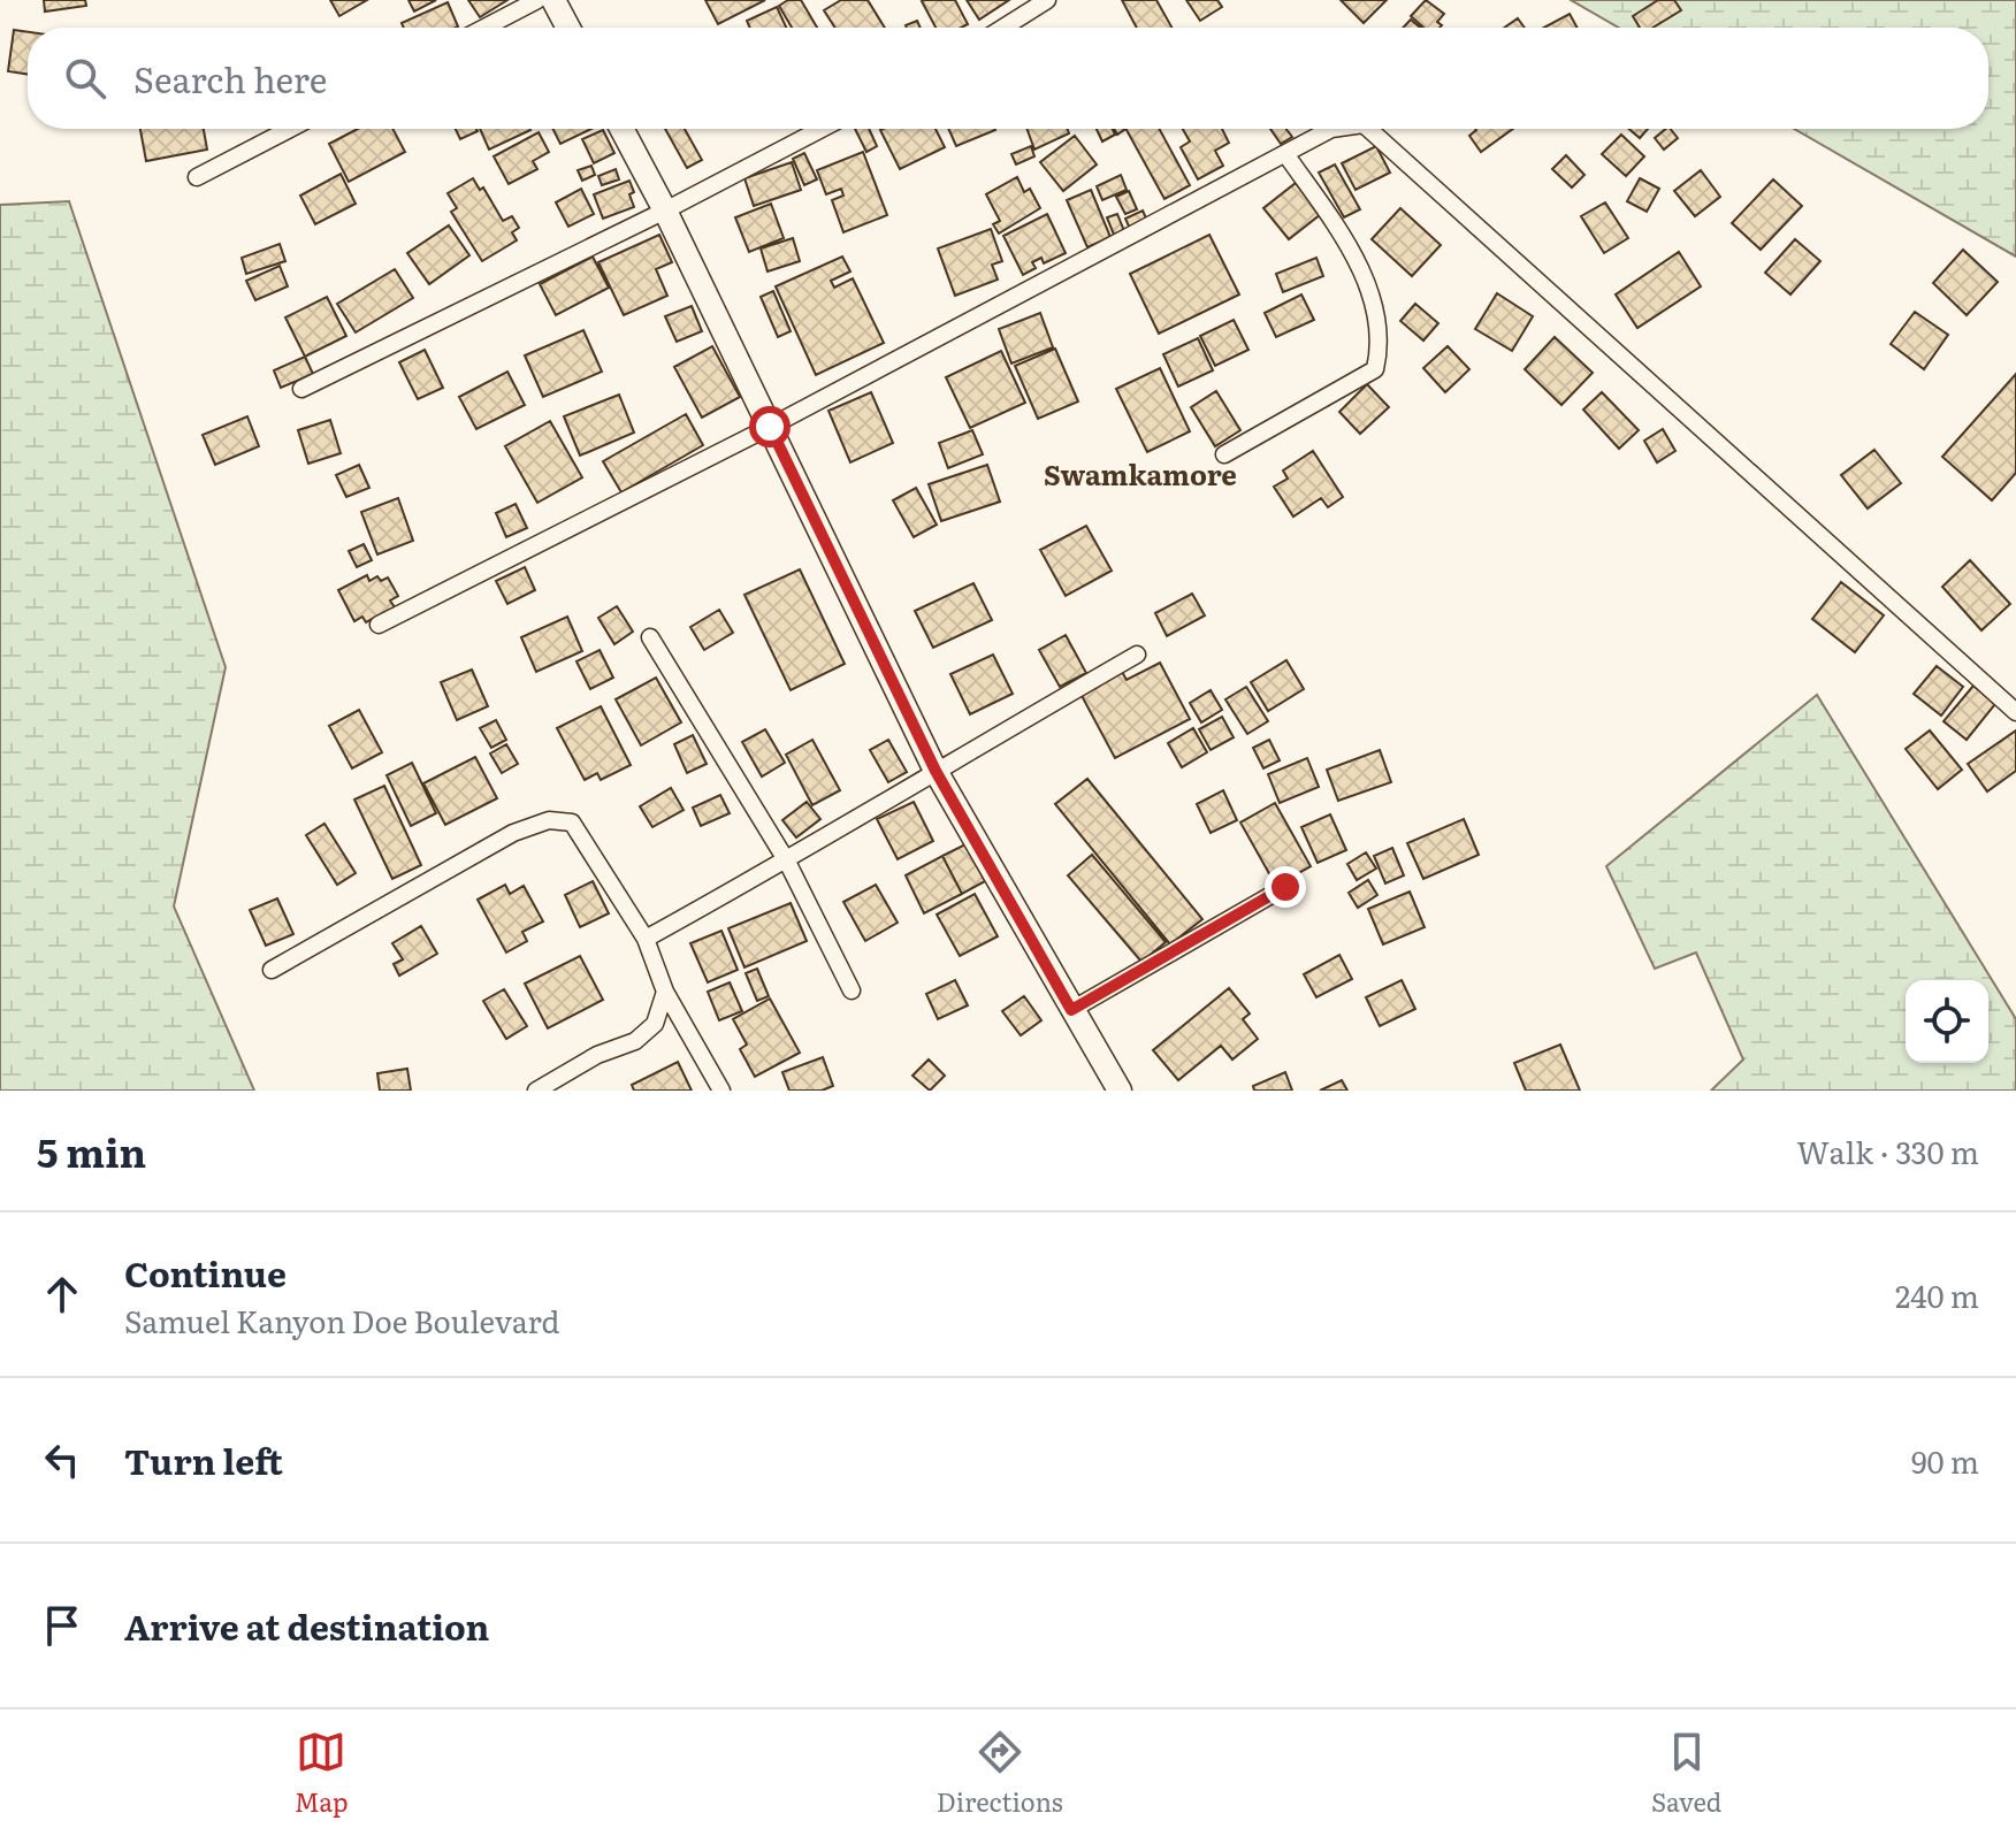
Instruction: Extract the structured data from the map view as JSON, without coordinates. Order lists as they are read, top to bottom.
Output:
{
  "districts": ["Swamkamore"],
  "page": {
    "search": "Search here",
    "heading": ["5 min", "Walk · 330 m"],
    "list": [
      ["Continue", "Samuel Kanyon Doe Boulevard", "240 m"],
      ["Turn left", "90 m"],
      "Arrive at destination"
    ],
    "nav": ["Map", "Directions", "Saved"]
  }
}
